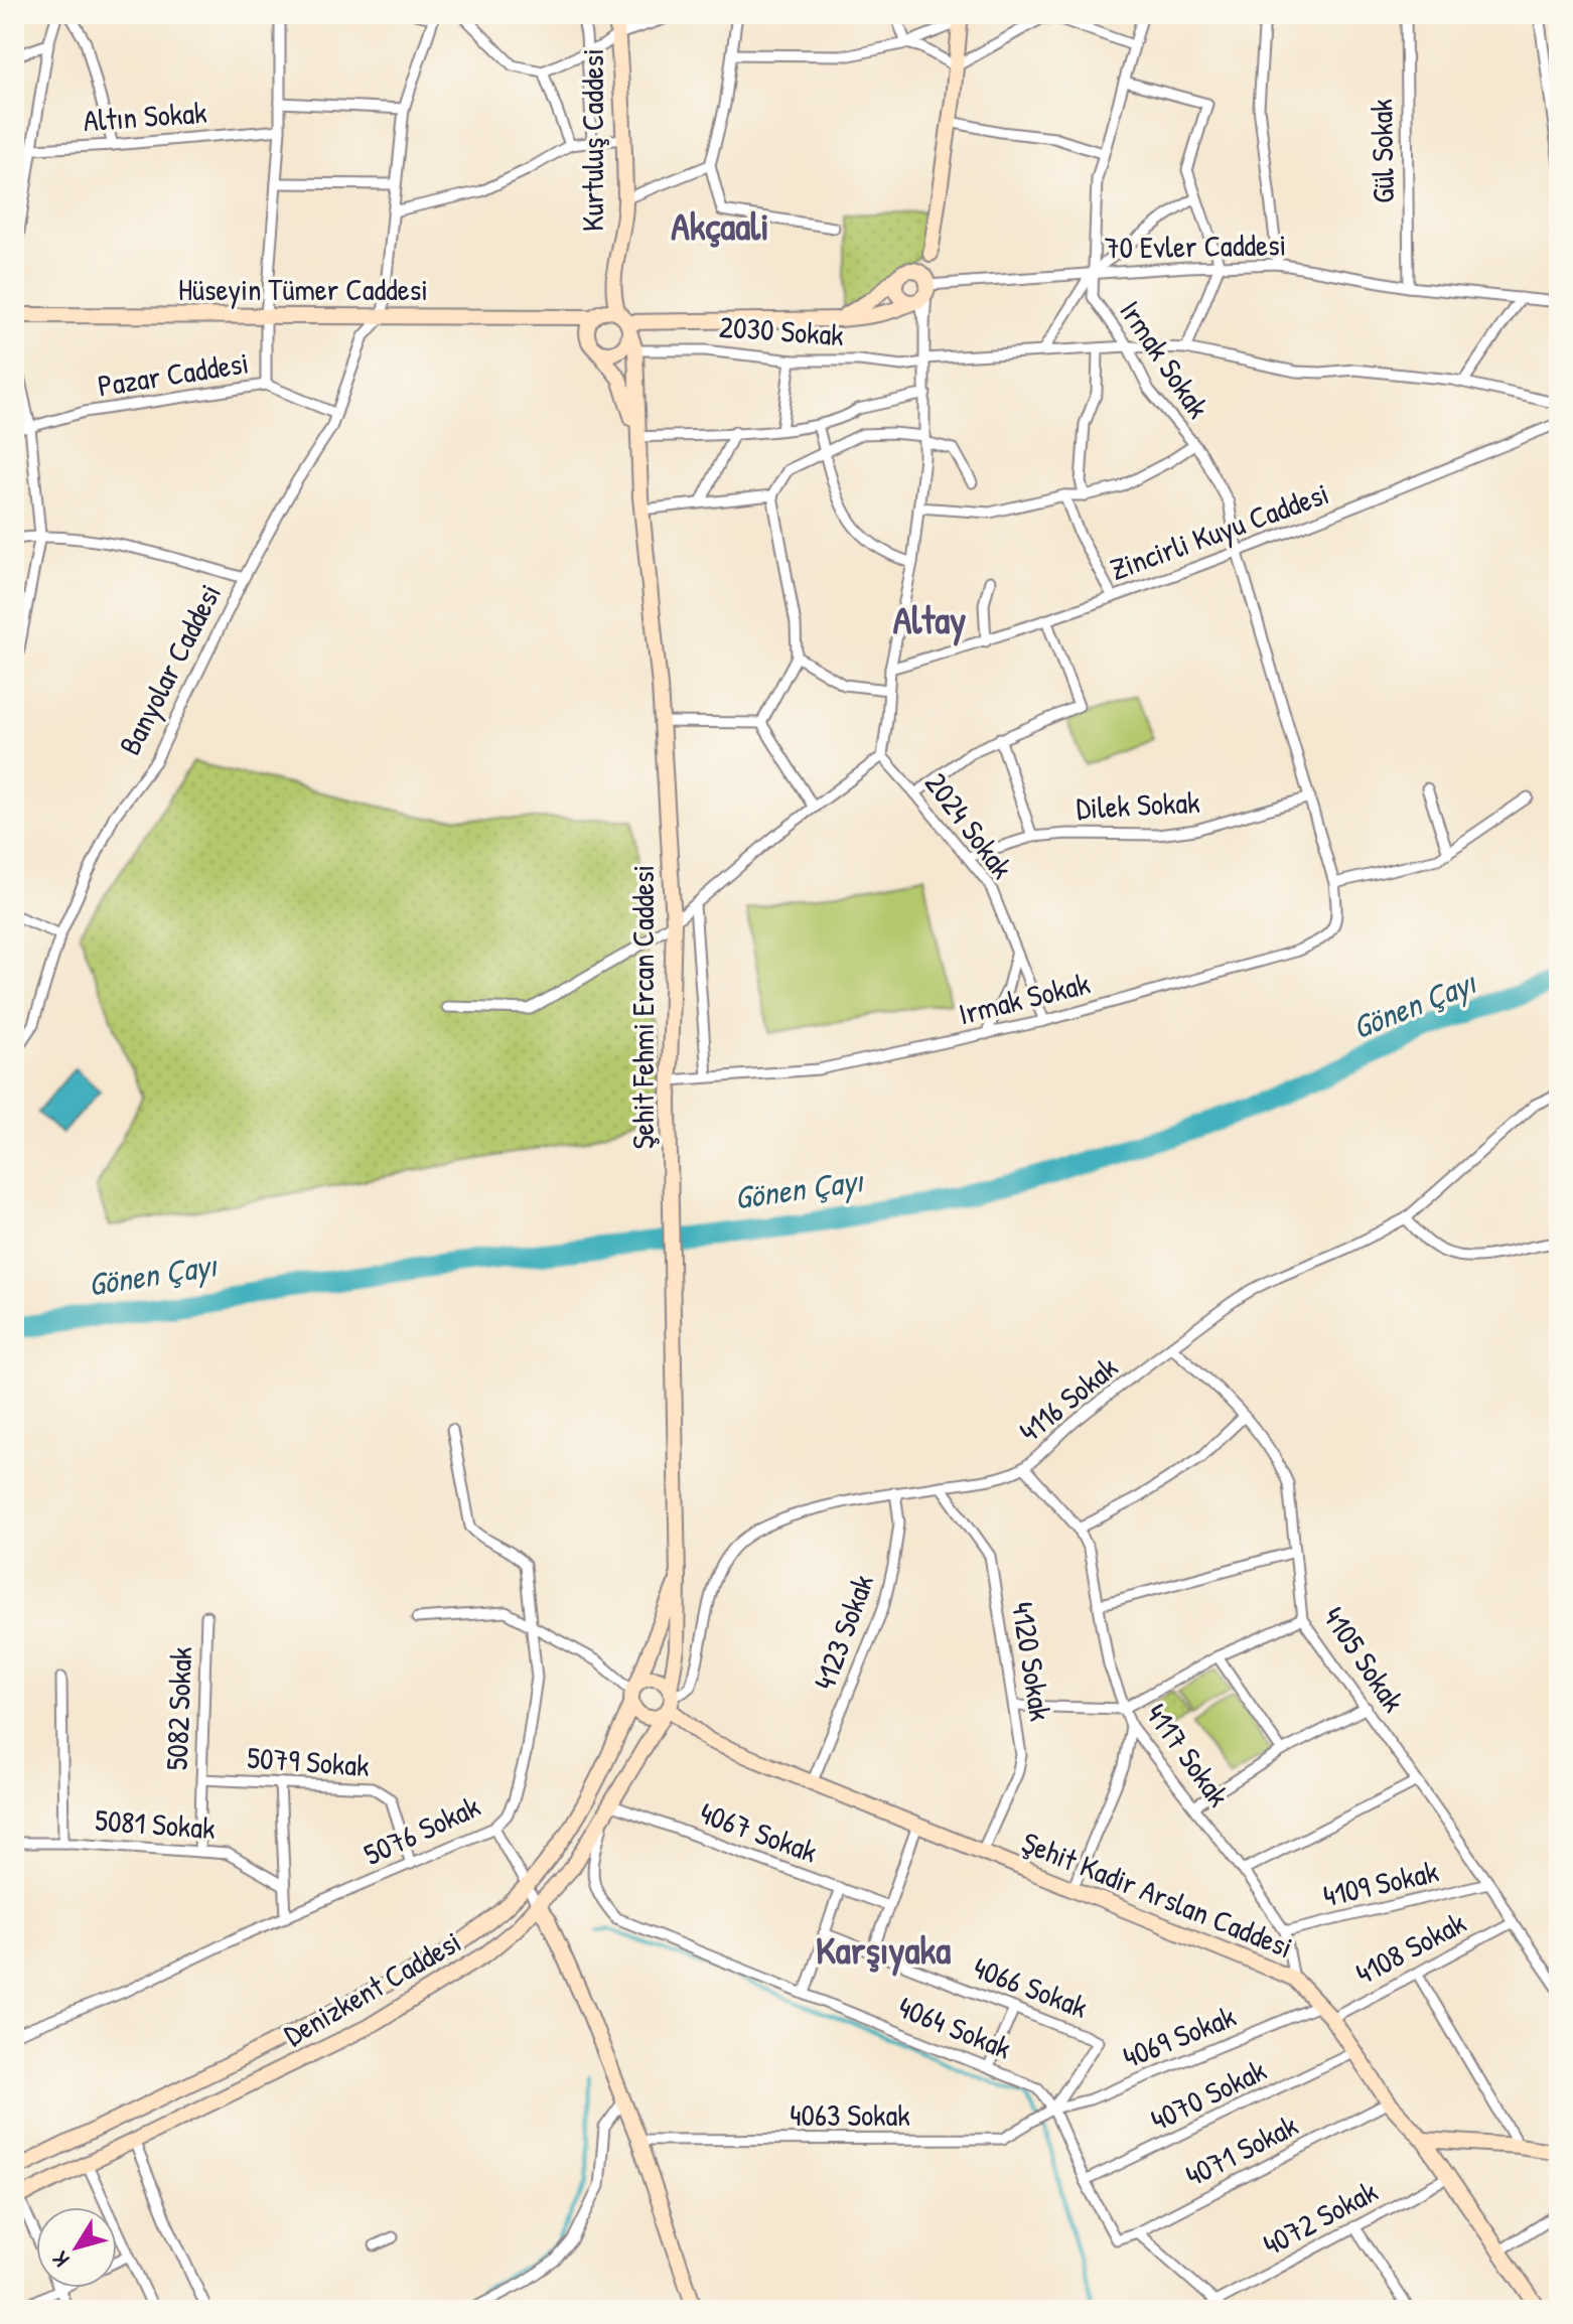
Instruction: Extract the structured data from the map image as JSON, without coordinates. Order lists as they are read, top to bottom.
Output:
{
  "streets": {
    "main road": [
      "Kurtuluş Caddesi",
      "Hüseyin Tümer Caddesi",
      "Şehit Fehmi Ercan Caddesi",
      "Şehit Kadir Arslan Caddesi",
      "Denizkent Caddesi"
    ],
    "street": [
      "Altın Sokak",
      "Gül Sokak",
      "70 Evler Caddesi",
      "2030 Sokak",
      "Irmak Sokak",
      "Pazar Caddesi",
      "Zincirli Kuyu Caddesi",
      "Banyolar Caddesi",
      "Dilek Sokak",
      "2024 Sokak",
      "4116 Sokak",
      "4123 Sokak",
      "4105 Sokak",
      "4120 Sokak",
      "5082 Sokak",
      "4117 Sokak",
      "5079 Sokak",
      "5081 Sokak",
      "5076 Sokak",
      "4067 Sokak",
      "4109 Sokak",
      "4108 Sokak",
      "4066 Sokak",
      "4064 Sokak",
      "4069 Sokak",
      "4070 Sokak",
      "4063 Sokak",
      "4071 Sokak",
      "4072 Sokak"
    ]
  },
  "crossings": [
    ["Kurtuluş Caddesi", "Hüseyin Tümer Caddesi"],
    ["Kurtuluş Caddesi", "Şehit Fehmi Ercan Caddesi"],
    ["Gül Sokak", "70 Evler Caddesi"],
    ["70 Evler Caddesi", "Irmak Sokak"],
    ["Hüseyin Tümer Caddesi", "Banyolar Caddesi"],
    ["Hüseyin Tümer Caddesi", "Şehit Fehmi Ercan Caddesi"],
    ["2030 Sokak", "Irmak Sokak"],
    ["2030 Sokak", "Şehit Fehmi Ercan Caddesi"],
    ["Irmak Sokak", "Zincirli Kuyu Caddesi"],
    ["Irmak Sokak", "Dilek Sokak"],
    ["Irmak Sokak", "2024 Sokak"],
    ["Irmak Sokak", "Şehit Fehmi Ercan Caddesi"],
    ["Pazar Caddesi", "Banyolar Caddesi"],
    ["Dilek Sokak", "2024 Sokak"],
    ["Şehit Fehmi Ercan Caddesi", "4116 Sokak"],
    ["Şehit Fehmi Ercan Caddesi", "Şehit Kadir Arslan Caddesi"],
    ["Şehit Fehmi Ercan Caddesi", "Denizkent Caddesi"],
    ["4116 Sokak", "4123 Sokak"],
    ["4116 Sokak", "4105 Sokak"],
    ["4116 Sokak", "4120 Sokak"],
    ["4116 Sokak", "4117 Sokak"],
    ["4116 Sokak", "Şehit Kadir Arslan Caddesi"],
    ["4116 Sokak", "Denizkent Caddesi"],
    ["4123 Sokak", "Şehit Kadir Arslan Caddesi"],
    ["4105 Sokak", "4109 Sokak"],
    ["4105 Sokak", "4108 Sokak"],
    ["4120 Sokak", "Şehit Kadir Arslan Caddesi"],
    ["5082 Sokak", "5079 Sokak"],
    ["5082 Sokak", "5081 Sokak"],
    ["4117 Sokak", "4109 Sokak"],
    ["4117 Sokak", "Şehit Kadir Arslan Caddesi"],
    ["5079 Sokak", "5076 Sokak"],
    ["4067 Sokak", "Denizkent Caddesi"],
    ["4067 Sokak", "4064 Sokak"],
    ["Şehit Kadir Arslan Caddesi", "4108 Sokak"],
    ["Şehit Kadir Arslan Caddesi", "Denizkent Caddesi"],
    ["Şehit Kadir Arslan Caddesi", "4069 Sokak"],
    ["Şehit Kadir Arslan Caddesi", "4070 Sokak"],
    ["Şehit Kadir Arslan Caddesi", "4071 Sokak"],
    ["Şehit Kadir Arslan Caddesi", "4072 Sokak"],
    ["4066 Sokak", "4064 Sokak"],
    ["4066 Sokak", "4069 Sokak"],
    ["4066 Sokak", "4063 Sokak"],
    ["Denizkent Caddesi", "4064 Sokak"],
    ["4064 Sokak", "4069 Sokak"],
    ["4064 Sokak", "4070 Sokak"],
    ["4064 Sokak", "4063 Sokak"],
    ["4064 Sokak", "4071 Sokak"],
    ["4069 Sokak", "4063 Sokak"]
  ],
  "districts": ["Akçaali", "Altay", "Karşıyaka"],
  "water": ["Gönen Çayı"],
  "north": "bottom left"
}
